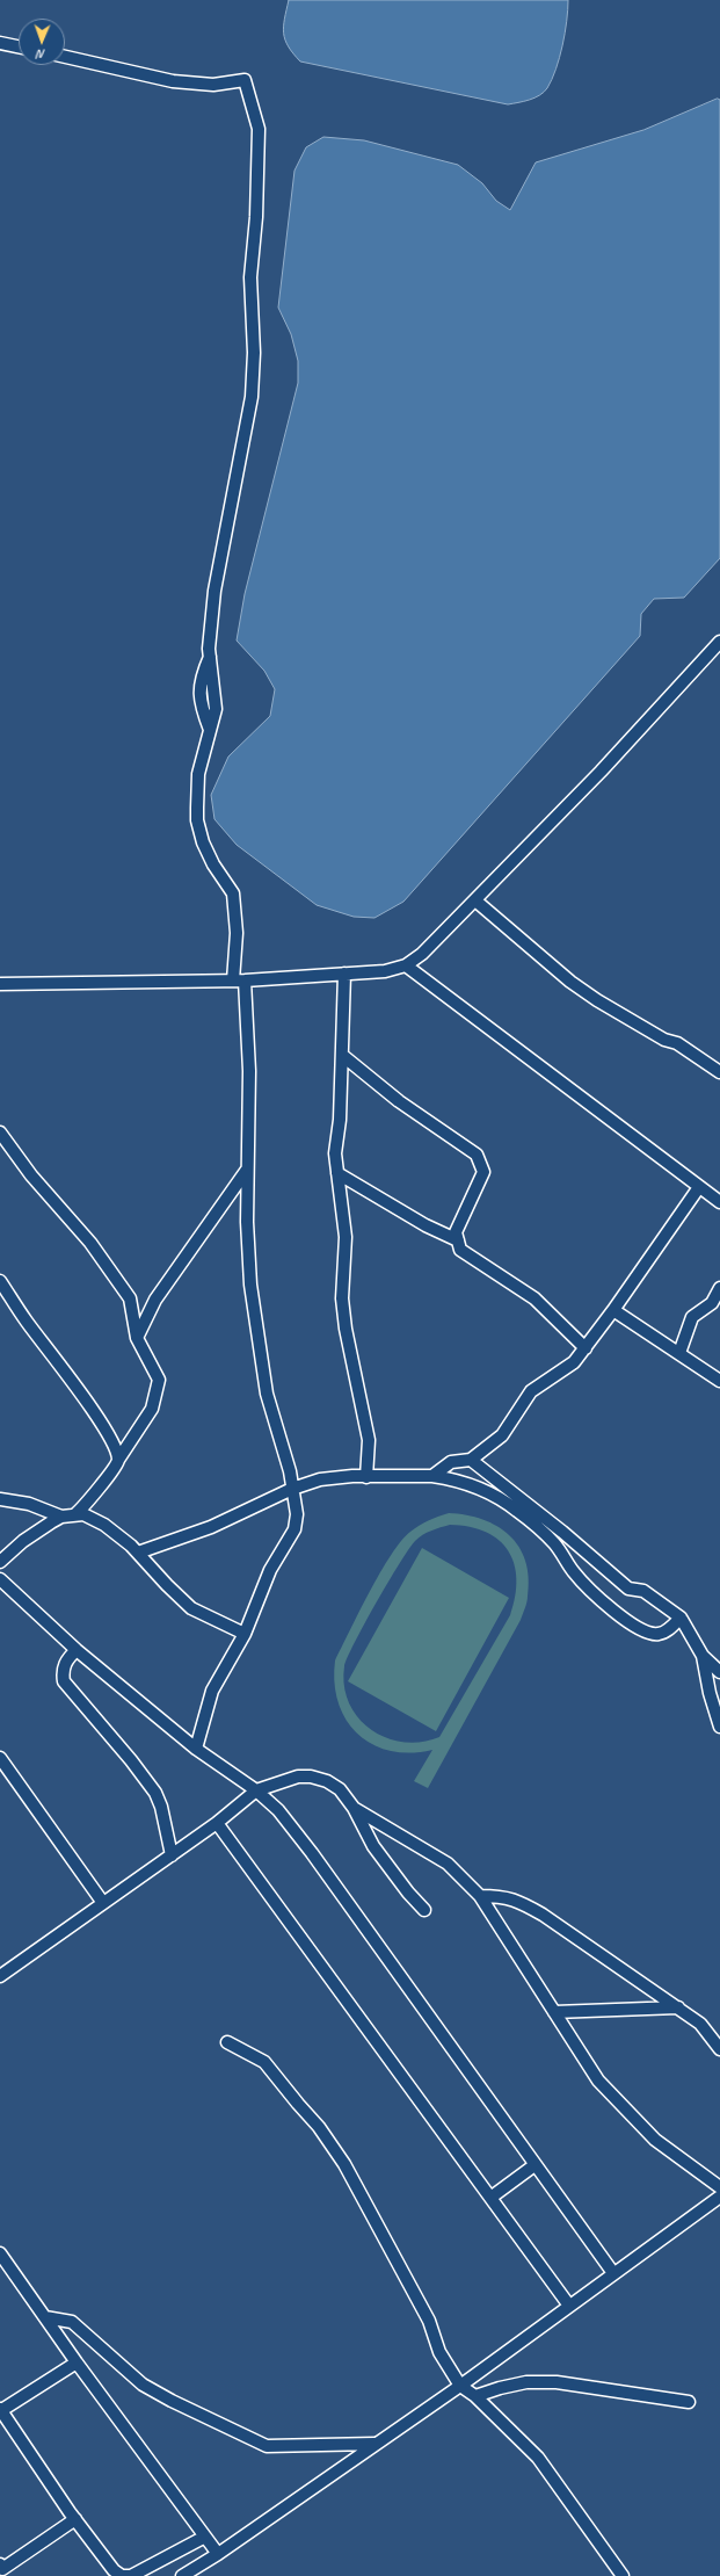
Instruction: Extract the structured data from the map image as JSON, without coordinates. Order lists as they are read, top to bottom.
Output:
{
  "north": "bottom"
}
